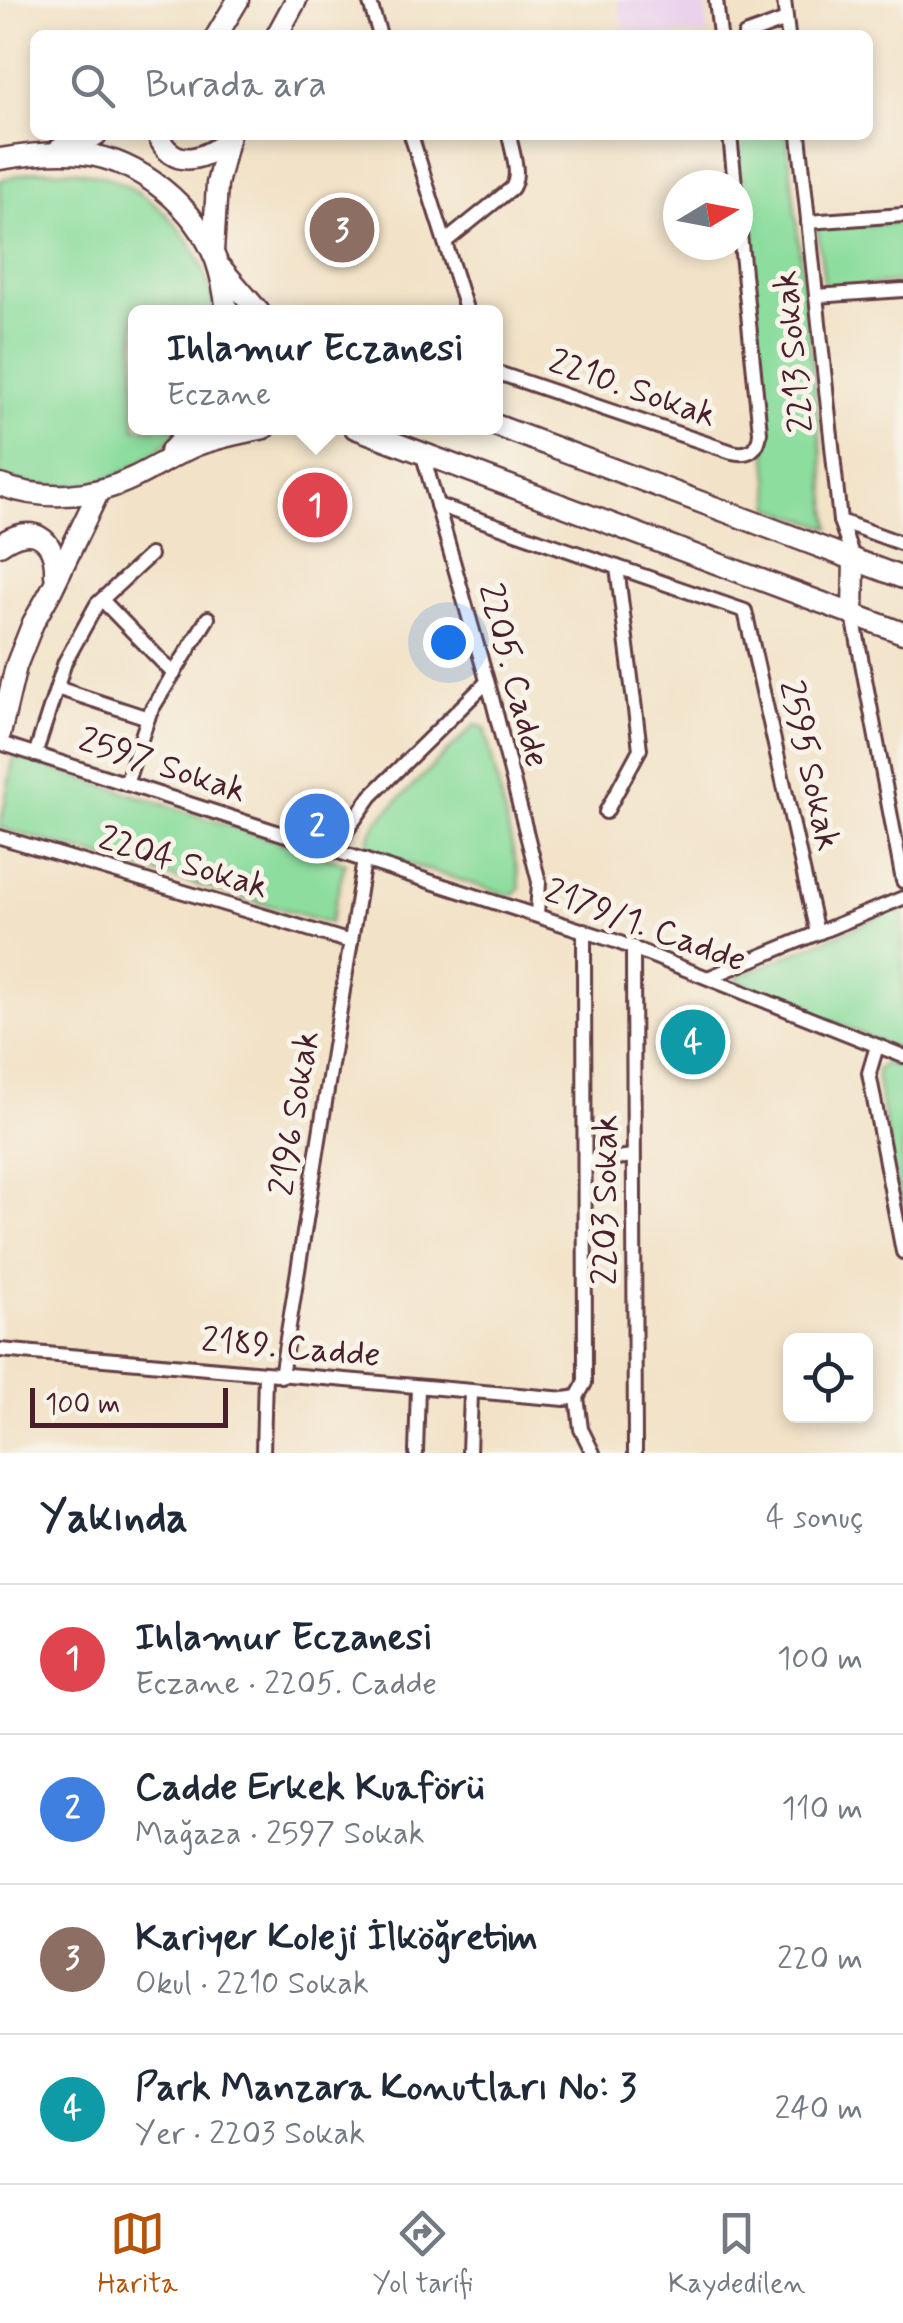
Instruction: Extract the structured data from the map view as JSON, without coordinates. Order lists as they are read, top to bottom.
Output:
{
  "streets": {
    "street": [
      "2213 Sokak",
      "2210. Sokak",
      "2205. Cadde",
      "2597 Sokak",
      "2595 Sokak",
      "2204 Sokak",
      "2179/1. Cadde",
      "2196 Sokak",
      "2203 Sokak",
      "2189. Cadde"
    ]
  },
  "crossings": [
    ["2205. Cadde", "2179/1. Cadde"],
    ["2597 Sokak", "2179/1. Cadde"],
    ["2597 Sokak", "2196 Sokak"],
    ["2204 Sokak", "2196 Sokak"],
    ["2179/1. Cadde", "2196 Sokak"],
    ["2179/1. Cadde", "2203 Sokak"],
    ["2196 Sokak", "2189. Cadde"],
    ["2203 Sokak", "2189. Cadde"]
  ],
  "scale_bar": "100 m",
  "north": "right",
  "page": {
    "search": "Burada ara",
    "pins": [
      "3",
      "1",
      "2",
      "4"
    ],
    "popup": ["Ihlamur Eczanesi", "Eczane"],
    "scale": "100 m",
    "heading": ["Yakında", "4 sonuç"],
    "list": [
      {
        "mark": "1",
        "name": "Ihlamur Eczanesi",
        "note": "Eczane · 2205. Cadde",
        "value": "100 m"
      },
      {
        "mark": "2",
        "name": "Cadde Erkek Kuaförü",
        "note": "Mağaza · 2597 Sokak",
        "value": "110 m"
      },
      {
        "mark": "3",
        "name": "Kariyer Koleji İlköğretim",
        "note": "Okul · 2210 Sokak",
        "value": "220 m"
      },
      {
        "mark": "4",
        "name": "Park Manzara Konutları No: 3",
        "note": "Yer · 2203 Sokak",
        "value": "240 m"
      }
    ],
    "nav": ["Harita", "Yol tarifi", "Kaydedilen"]
  }
}
